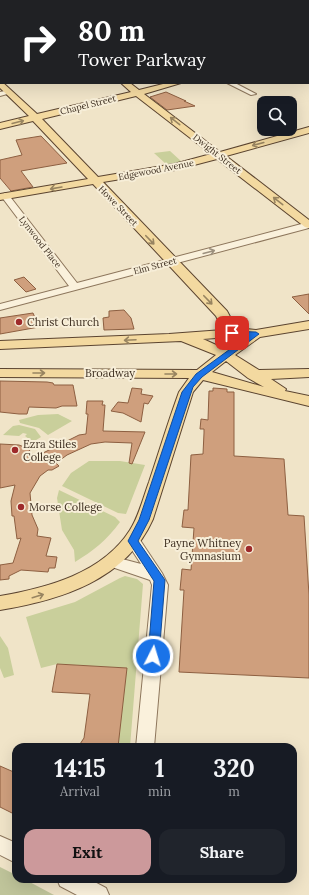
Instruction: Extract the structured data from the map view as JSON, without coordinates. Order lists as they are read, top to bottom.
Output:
{
  "streets": {
    "main road": [
      "Chapel Street",
      "Dwight Street",
      "Edgewood Avenue",
      "Howe Street",
      "Broadway"
    ],
    "street": ["Lynwood Place", "Elm Street"]
  },
  "crossings": [
    ["Chapel Street", "Dwight Street"],
    ["Chapel Street", "Howe Street"],
    ["Dwight Street", "Edgewood Avenue"],
    ["Dwight Street", "Elm Street"],
    ["Edgewood Avenue", "Howe Street"],
    ["Edgewood Avenue", "Lynwood Place"],
    ["Howe Street", "Elm Street"],
    ["Lynwood Place", "Elm Street"]
  ],
  "one_way": [
    "Dwight Street",
    "Edgewood Avenue",
    "Howe Street",
    "Elm Street"
  ],
  "places": [
    "Christ Church",
    "Ezra Stiles College",
    "Morse College",
    "Payne Whitney Gymnasium"
  ],
  "page": {
    "turn": ["80 m", "Tower Parkway"],
    "eta": [
      "14:15",
      "Arrival",
      "1",
      "min",
      "320",
      "m"
    ],
    "buttons": ["Exit", "Share"]
  }
}
